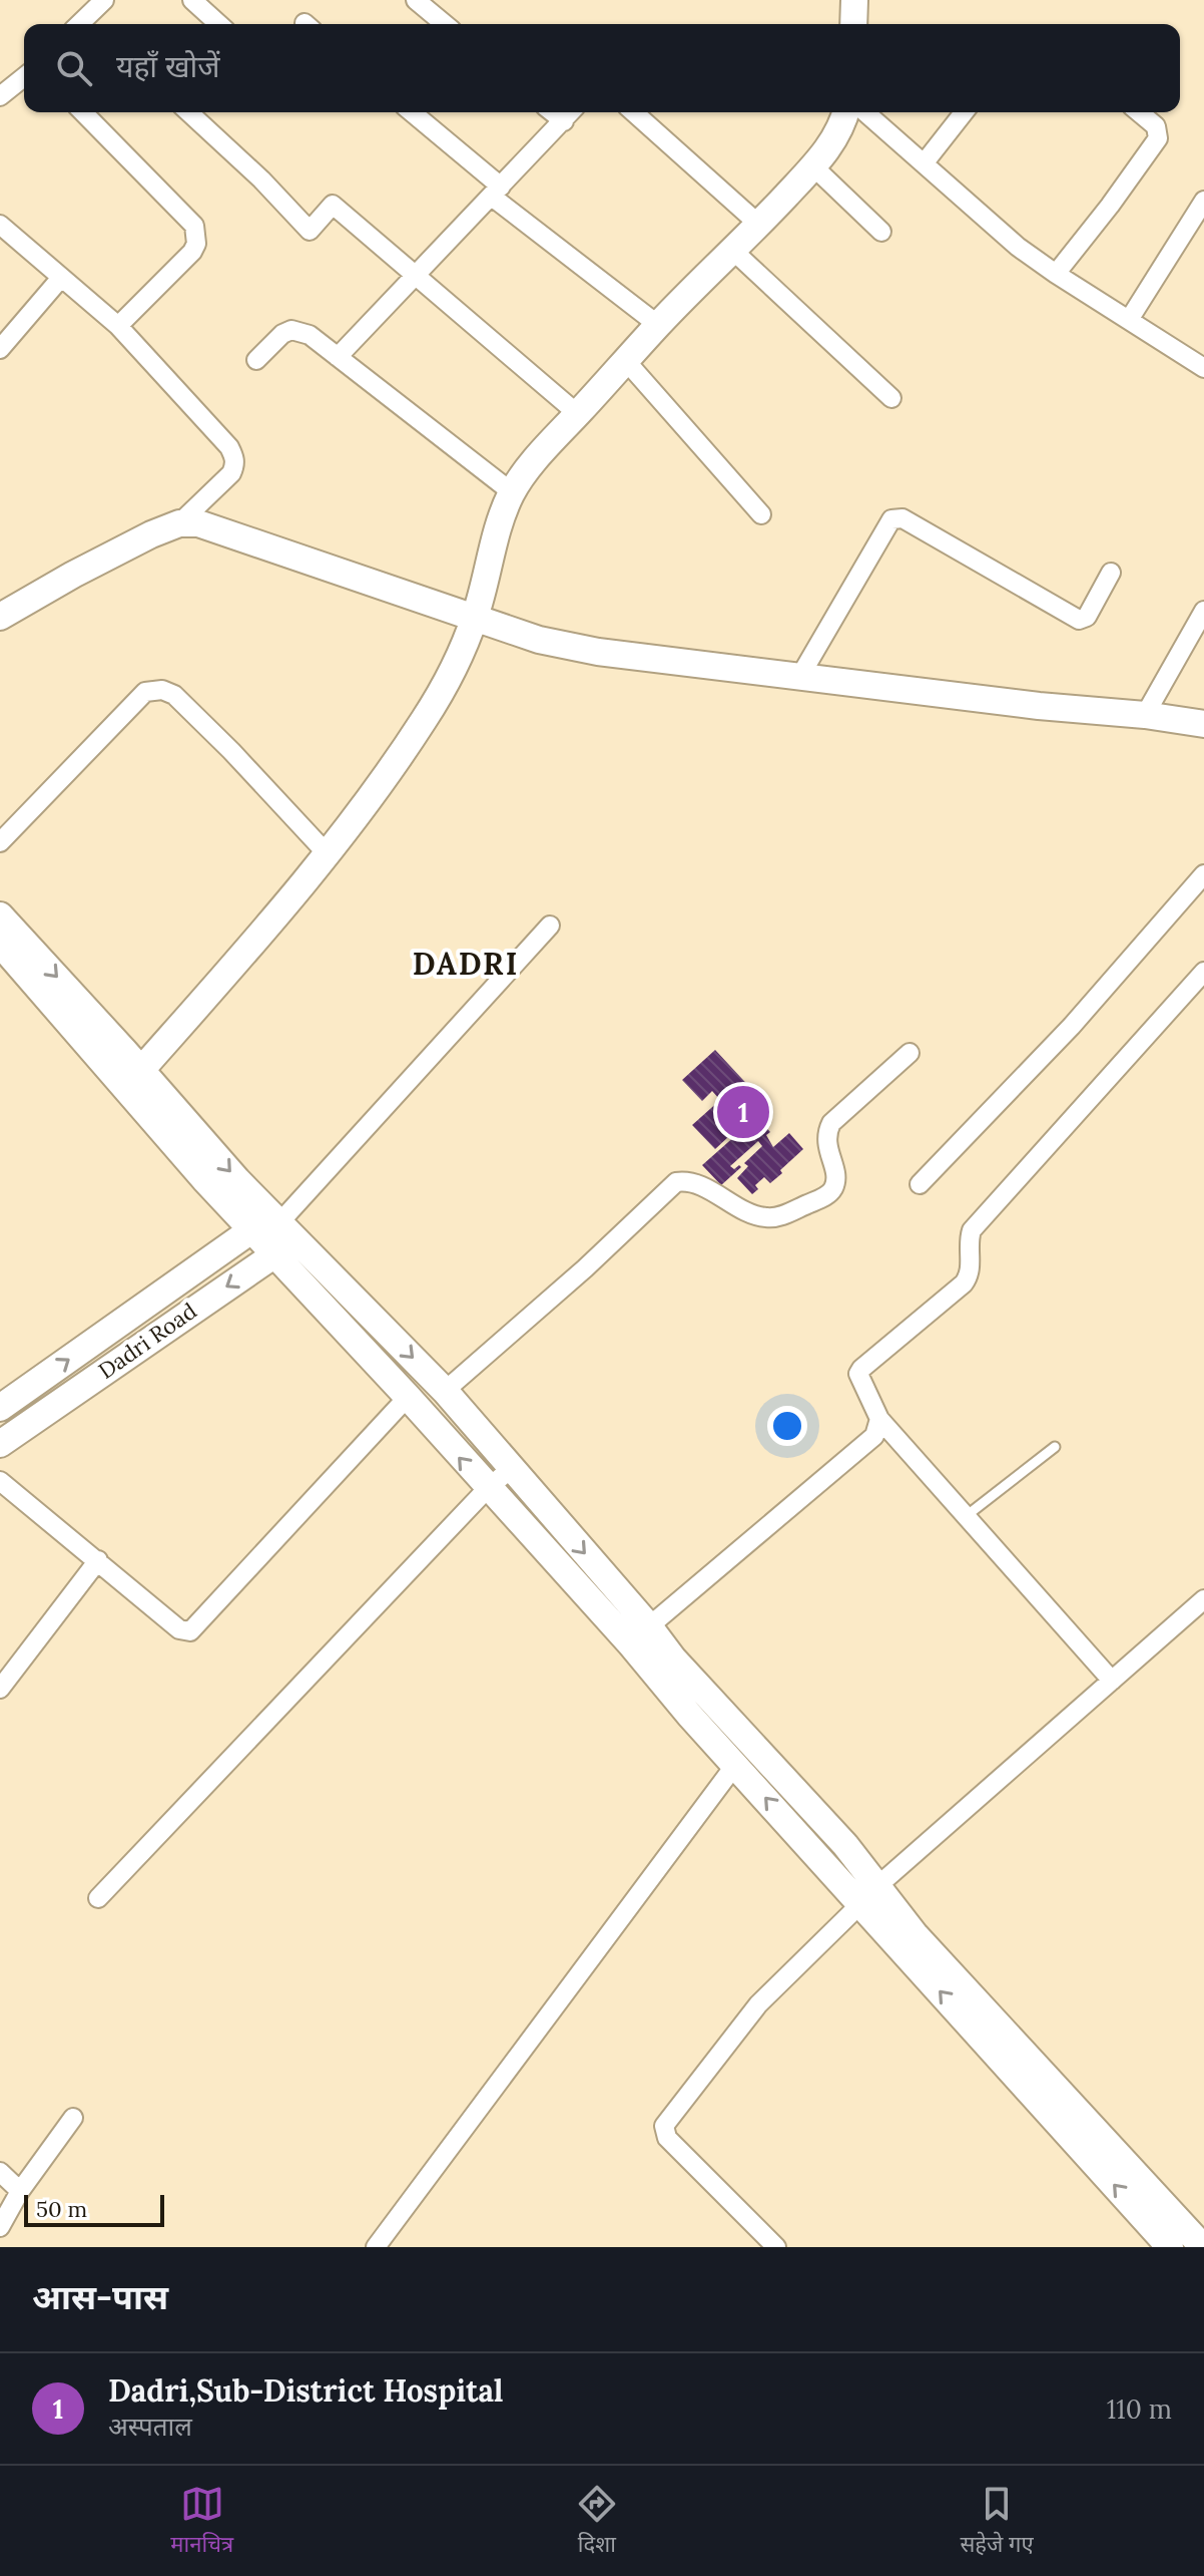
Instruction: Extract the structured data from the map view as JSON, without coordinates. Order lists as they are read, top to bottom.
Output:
{
  "streets": {
    "main road": ["Dadri Road"]
  },
  "districts": ["DADRI"],
  "scale_bar": "50 m",
  "page": {
    "search": "यहाँ खोजें",
    "pins": "1",
    "scale": "50 m",
    "heading": "आस-पास",
    "list": [
      {
        "mark": "1",
        "name": "Dadri,Sub-District Hospital",
        "note": "अस्पताल",
        "value": "110 m"
      }
    ],
    "nav": ["मानचित्र", "दिशा", "सहेजे गए"]
  }
}
